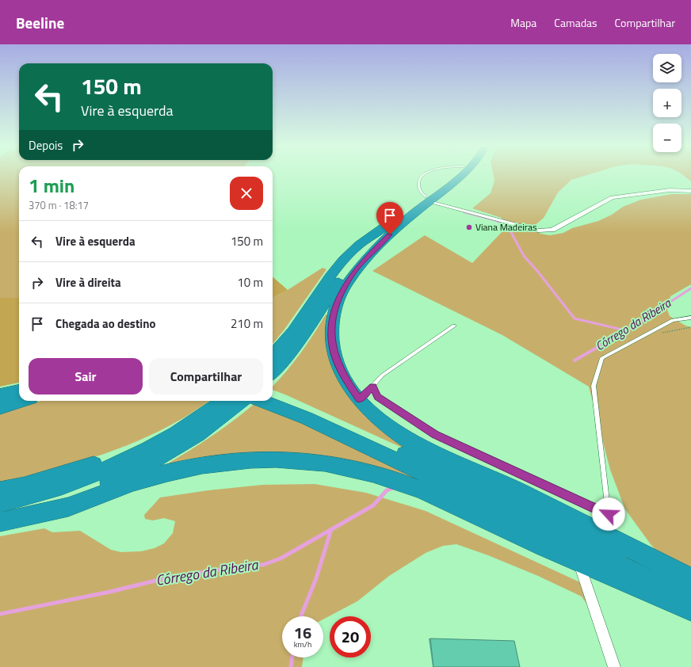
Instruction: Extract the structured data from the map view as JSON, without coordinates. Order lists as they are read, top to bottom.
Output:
{
  "water": ["Córrego da Ribeira"],
  "places": ["Viana Madeiras"],
  "page": {
    "header": "Beeline",
    "nav": ["Mapa", "Camadas", "Compartilhar"],
    "map_buttons": ["+", "−"],
    "turn": ["150 m", "Vire à esquerda"],
    "then": "Depois",
    "heading": ["1 min", "370 m · 18:17"],
    "list": [
      {
        "name": "Vire à esquerda",
        "value": "150 m"
      },
      {
        "name": "Vire à direita",
        "value": "10 m"
      },
      {
        "name": "Chegada ao destino",
        "value": "210 m"
      }
    ],
    "buttons": ["Sair", "Compartilhar"],
    "speed": "16 km/h",
    "limit": "20"
  }
}
